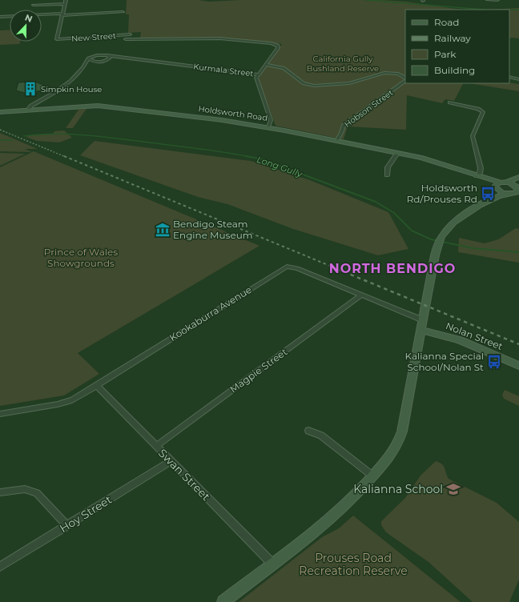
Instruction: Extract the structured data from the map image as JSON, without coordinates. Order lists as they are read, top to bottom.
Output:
{
  "streets": {
    "main road": ["Holdsworth Road", "Nolan Street"],
    "street": [
      "New Street",
      "Kurmala Street",
      "Hobson Street",
      "Kookaburra Avenue",
      "Magpie Street",
      "Swan Street",
      "Hoy Street"
    ]
  },
  "crossings": [
    ["Kurmala Street", "Holdsworth Road"],
    ["Hobson Street", "Holdsworth Road"],
    ["Kookaburra Avenue", "Nolan Street"],
    ["Kookaburra Avenue", "Magpie Street"],
    ["Kookaburra Avenue", "Swan Street"],
    ["Magpie Street", "Swan Street"],
    ["Swan Street", "Hoy Street"]
  ],
  "districts": ["NORTH BENDIGO"],
  "water": ["Long Gully"],
  "parks": ["California Gully Bushland Reserve", "Prince of Wales Showgrounds", "Prouses Road Recreation Reserve"],
  "places": {
    "building": ["Simpkin House"],
    "bus stop": ["Holdsworth Rd/Prouses Rd", "Kalianna Special School/Nolan St"],
    "museum": ["Bendigo Steam Engine Museum"],
    "school or university": ["Kalianna School"]
  },
  "legend": [
    "Road",
    "Railway",
    "Park",
    "Building"
  ],
  "north": "top"
}
